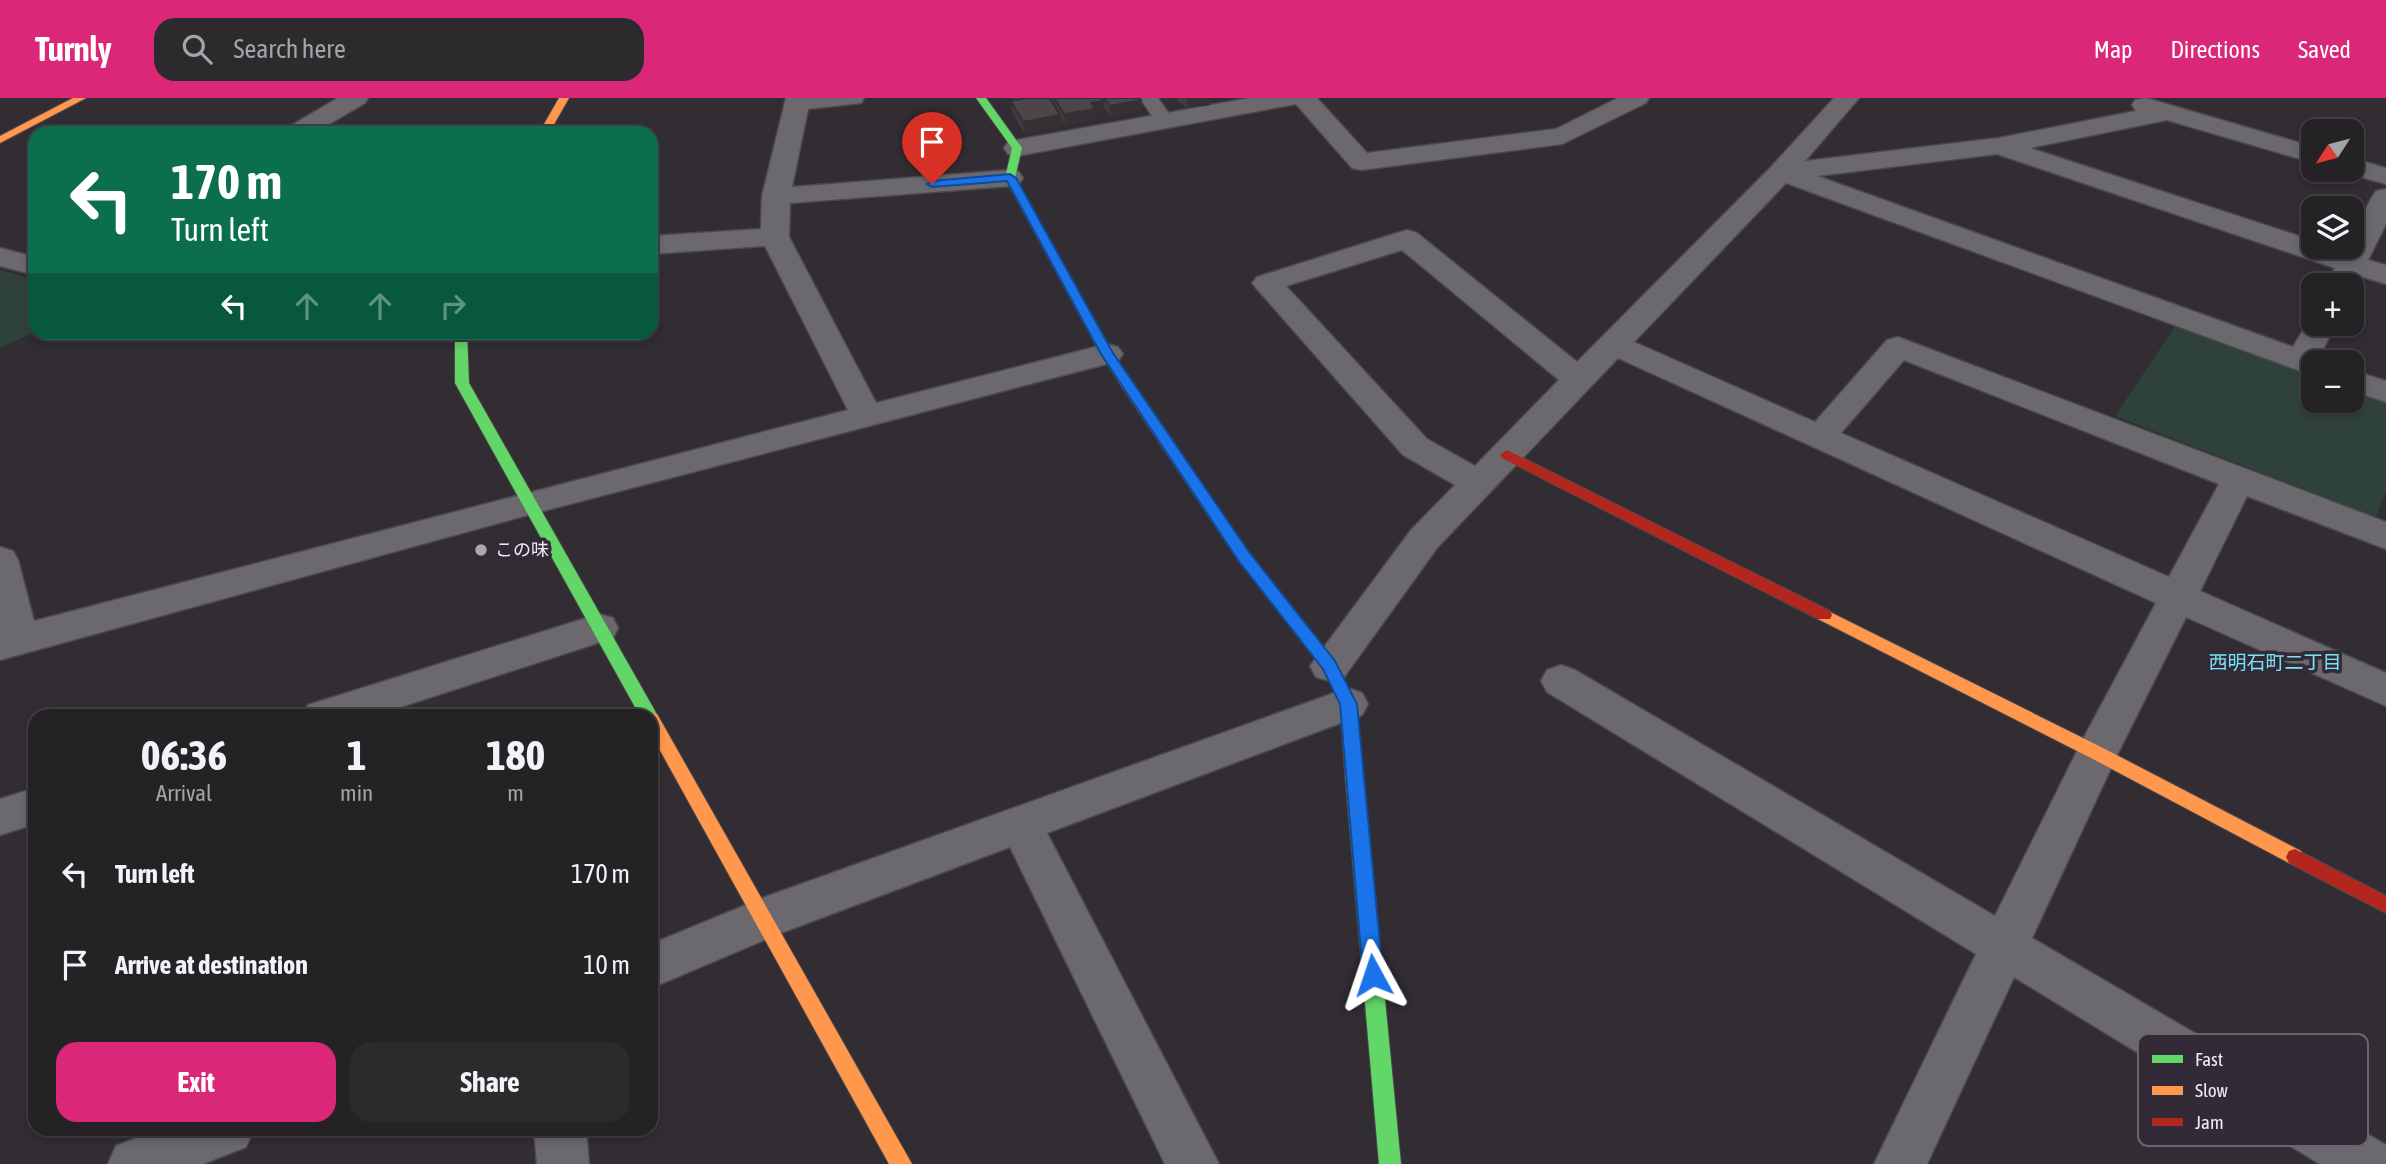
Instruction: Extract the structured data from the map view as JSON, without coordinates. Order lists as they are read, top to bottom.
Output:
{
  "districts": ["西明石町二丁目"],
  "places": ["この味"],
  "legend": ["Fast", "Slow", "Jam"],
  "north": "bottom left",
  "page": {
    "header": "Turnly",
    "search": "Search here",
    "nav": ["Map", "Directions", "Saved"],
    "map_buttons": ["+", "−"],
    "turn": ["170 m", "Turn left"],
    "eta": [
      "06:36",
      "Arrival",
      "1",
      "min",
      "180",
      "m"
    ],
    "list": [
      {
        "name": "Turn left",
        "value": "170 m"
      },
      {
        "name": "Arrive at destination",
        "value": "10 m"
      }
    ],
    "buttons": ["Exit", "Share"]
  }
}
